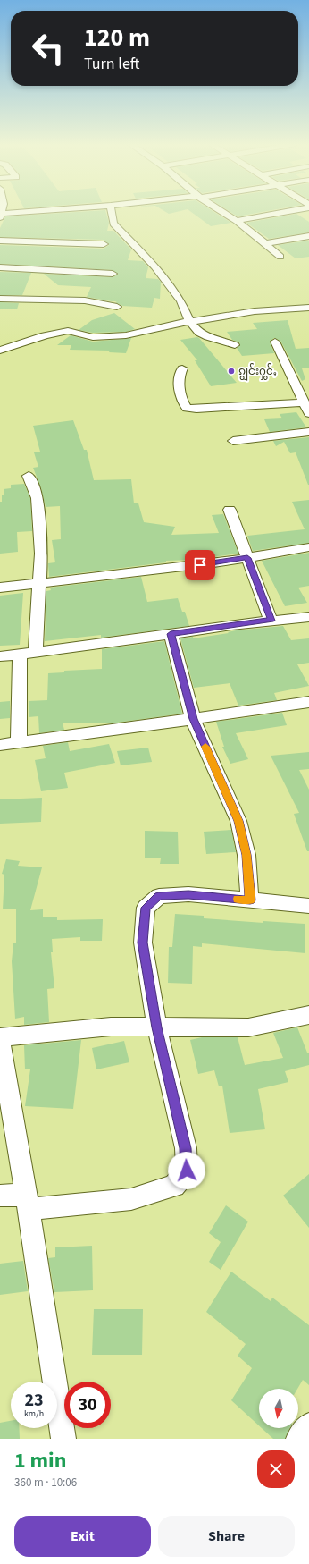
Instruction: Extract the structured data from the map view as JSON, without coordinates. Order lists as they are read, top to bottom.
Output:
{
  "places": ["ၵျွင်းႁွင်ႇ"],
  "north": "bottom",
  "page": {
    "turn": ["120 m", "Turn left"],
    "speed": "23 km/h",
    "limit": "30",
    "heading": ["1 min", "360 m · 10:06"],
    "buttons": ["Exit", "Share"]
  }
}
